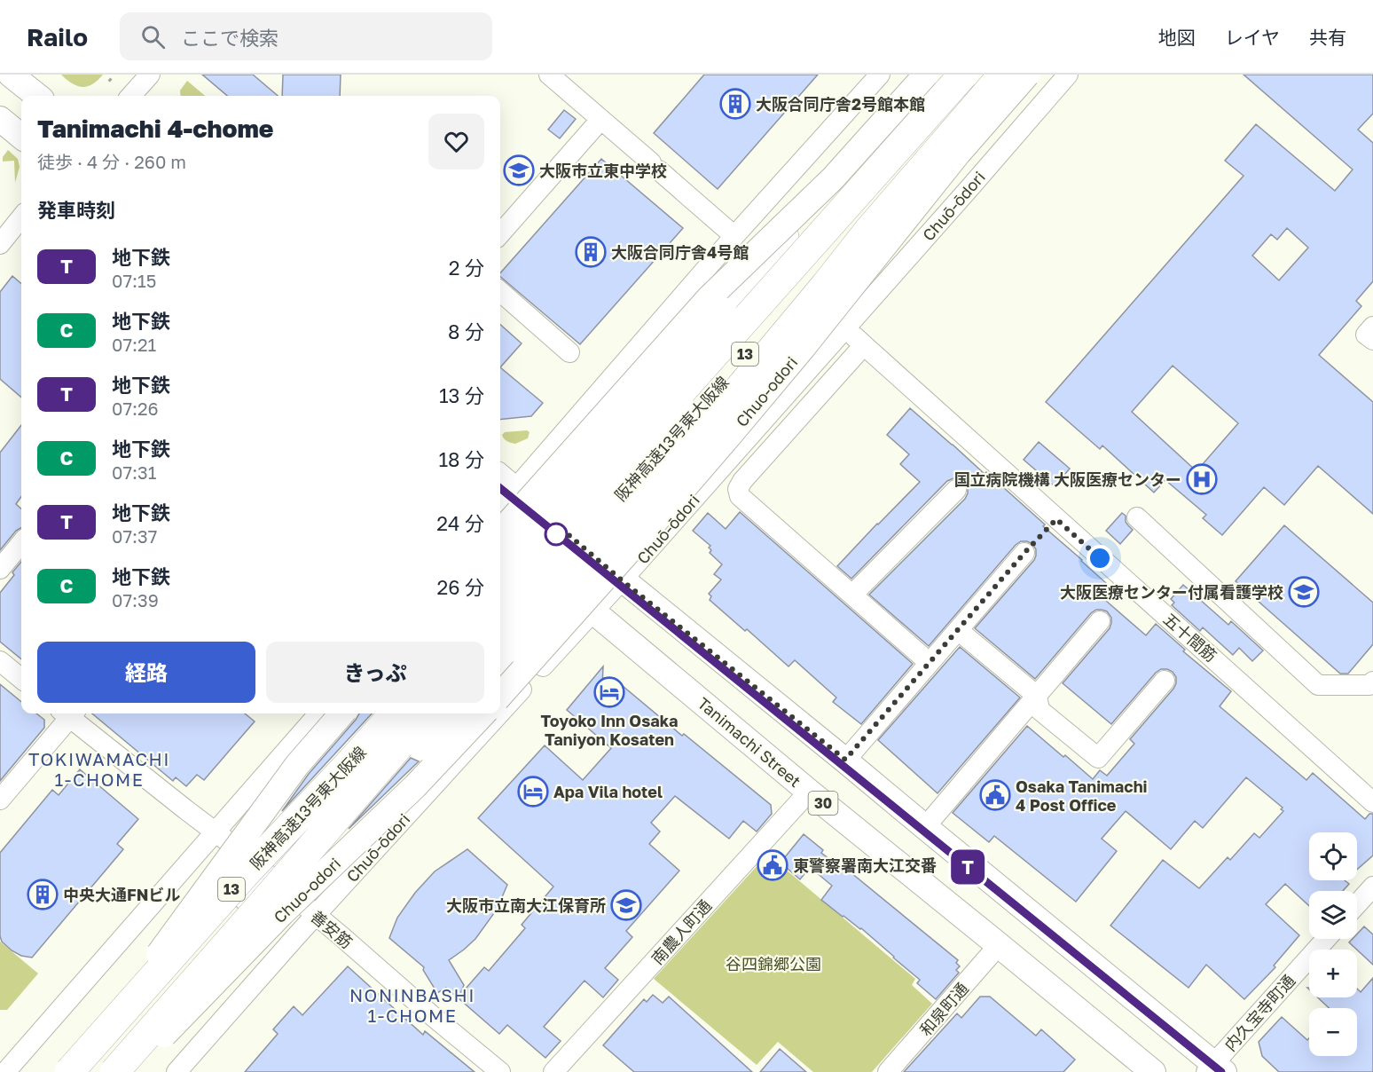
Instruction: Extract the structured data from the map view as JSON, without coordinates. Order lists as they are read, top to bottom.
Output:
{
  "streets": {
    "highway": ["13", "阪神高速13号東大阪線"],
    "main road": ["Chuo-odori", "Tanimachi Street", "30"],
    "street": [
      "Chuō-ōdori",
      "五十間筋",
      "善安筋",
      "南農人町通",
      "和泉町通",
      "内久宝寺町通"
    ]
  },
  "crossings": [
    ["Chuō-ōdori", "五十間筋"],
    ["Chuō-ōdori", "Tanimachi Street"],
    ["Chuō-ōdori", "善安筋"],
    ["阪神高速13号東大阪線", "善安筋"],
    ["Tanimachi Street", "南農人町通"],
    ["Tanimachi Street", "和泉町通"]
  ],
  "districts": ["TOKIWAMACHI 1-CHOME", "NONINBASHI 1-CHOME"],
  "parks": ["谷四錦郷公園"],
  "places": {
    "building": ["大阪合同庁舎2号館本館", "大阪合同庁舎4号館", "中央大通FNビル"],
    "school or university": ["大阪市立東中学校", "大阪医療センター付属看護学校", "大阪市立南大江保育所"],
    "hospital": ["国立病院機構 大阪医療センター"],
    "hotel": ["Toyoko Inn Osaka Taniyon Kosaten", "Apa Vila hotel"],
    "public building": ["Osaka Tanimachi 4 Post Office", "東警察署南大江交番"]
  },
  "lines": ["metro line T"],
  "page": {
    "header": "Railo",
    "search": "ここで検索",
    "nav": ["地図", "レイヤ", "共有"],
    "on_map": "T",
    "heading": [
      ["Tanimachi 4-chome", "徒歩 · 4 分 · 260 m"],
      "発車時刻"
    ],
    "list": [
      {
        "mark": "T",
        "name": "地下鉄",
        "note": "07:15",
        "value": "2 分"
      },
      {
        "mark": "C",
        "name": "地下鉄",
        "note": "07:21",
        "value": "8 分"
      },
      {
        "mark": "T",
        "name": "地下鉄",
        "note": "07:26",
        "value": "13 分"
      },
      {
        "mark": "C",
        "name": "地下鉄",
        "note": "07:31",
        "value": "18 分"
      },
      {
        "mark": "T",
        "name": "地下鉄",
        "note": "07:37",
        "value": "24 分"
      },
      {
        "mark": "C",
        "name": "地下鉄",
        "note": "07:39",
        "value": "26 分"
      }
    ],
    "buttons": ["経路", "きっぷ"],
    "map_buttons": ["+", "−"]
  }
}
